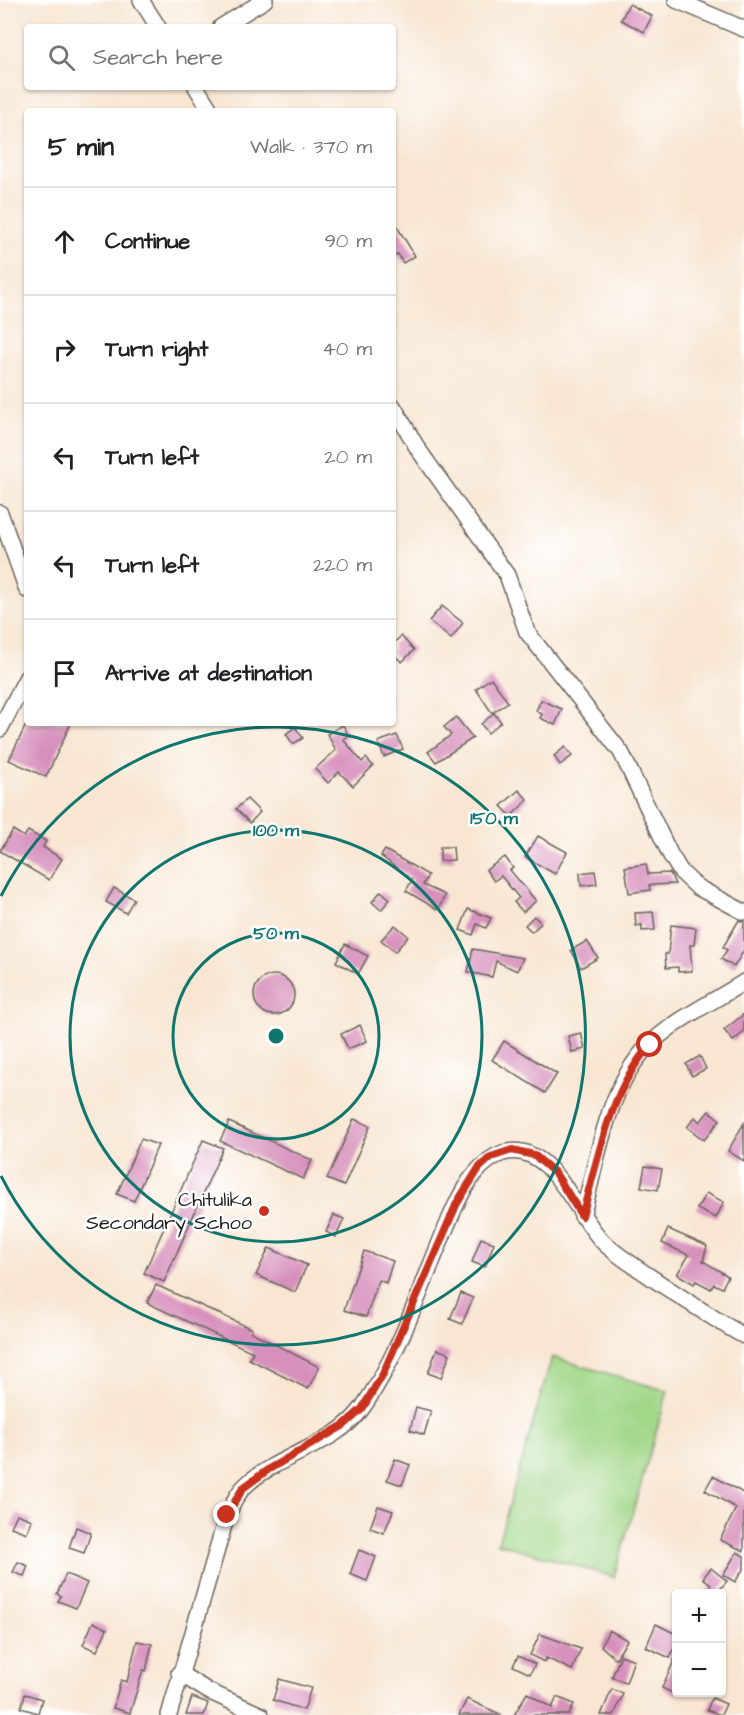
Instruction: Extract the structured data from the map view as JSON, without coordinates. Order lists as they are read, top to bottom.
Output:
{
  "places": ["Chitulika Secondary Schoo"],
  "page": {
    "search": "Search here",
    "heading": ["5 min", "Walk · 370 m"],
    "list": [
      ["Continue", "90 m"],
      ["Turn right", "40 m"],
      ["Turn left", "20 m"],
      ["Turn left", "220 m"],
      "Arrive at destination"
    ],
    "map_buttons": ["+", "−"]
  },
  "rings": ["150 m", "100 m", "50 m"]
}
